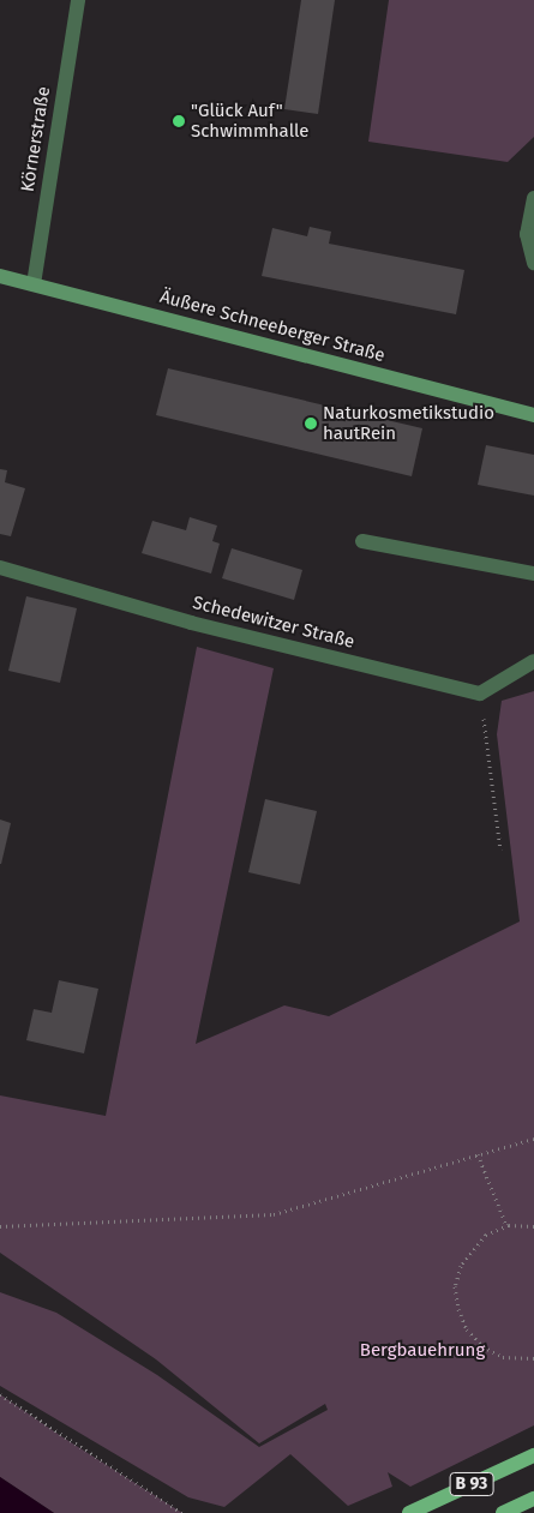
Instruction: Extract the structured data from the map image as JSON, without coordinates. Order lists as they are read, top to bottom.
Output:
{
  "streets": {
    "main road": ["Äußere Schneeberger Straße", "B 93"],
    "street": ["Körnerstraße", "Schedewitzer Straße"]
  },
  "crossings": [
    ["Körnerstraße", "Äußere Schneeberger Straße"]
  ],
  "parks": ["Bergbauehrung"],
  "places": ["\"Glück Auf\" Schwimmhalle", "Naturkosmetikstudio hautRein"]
}
